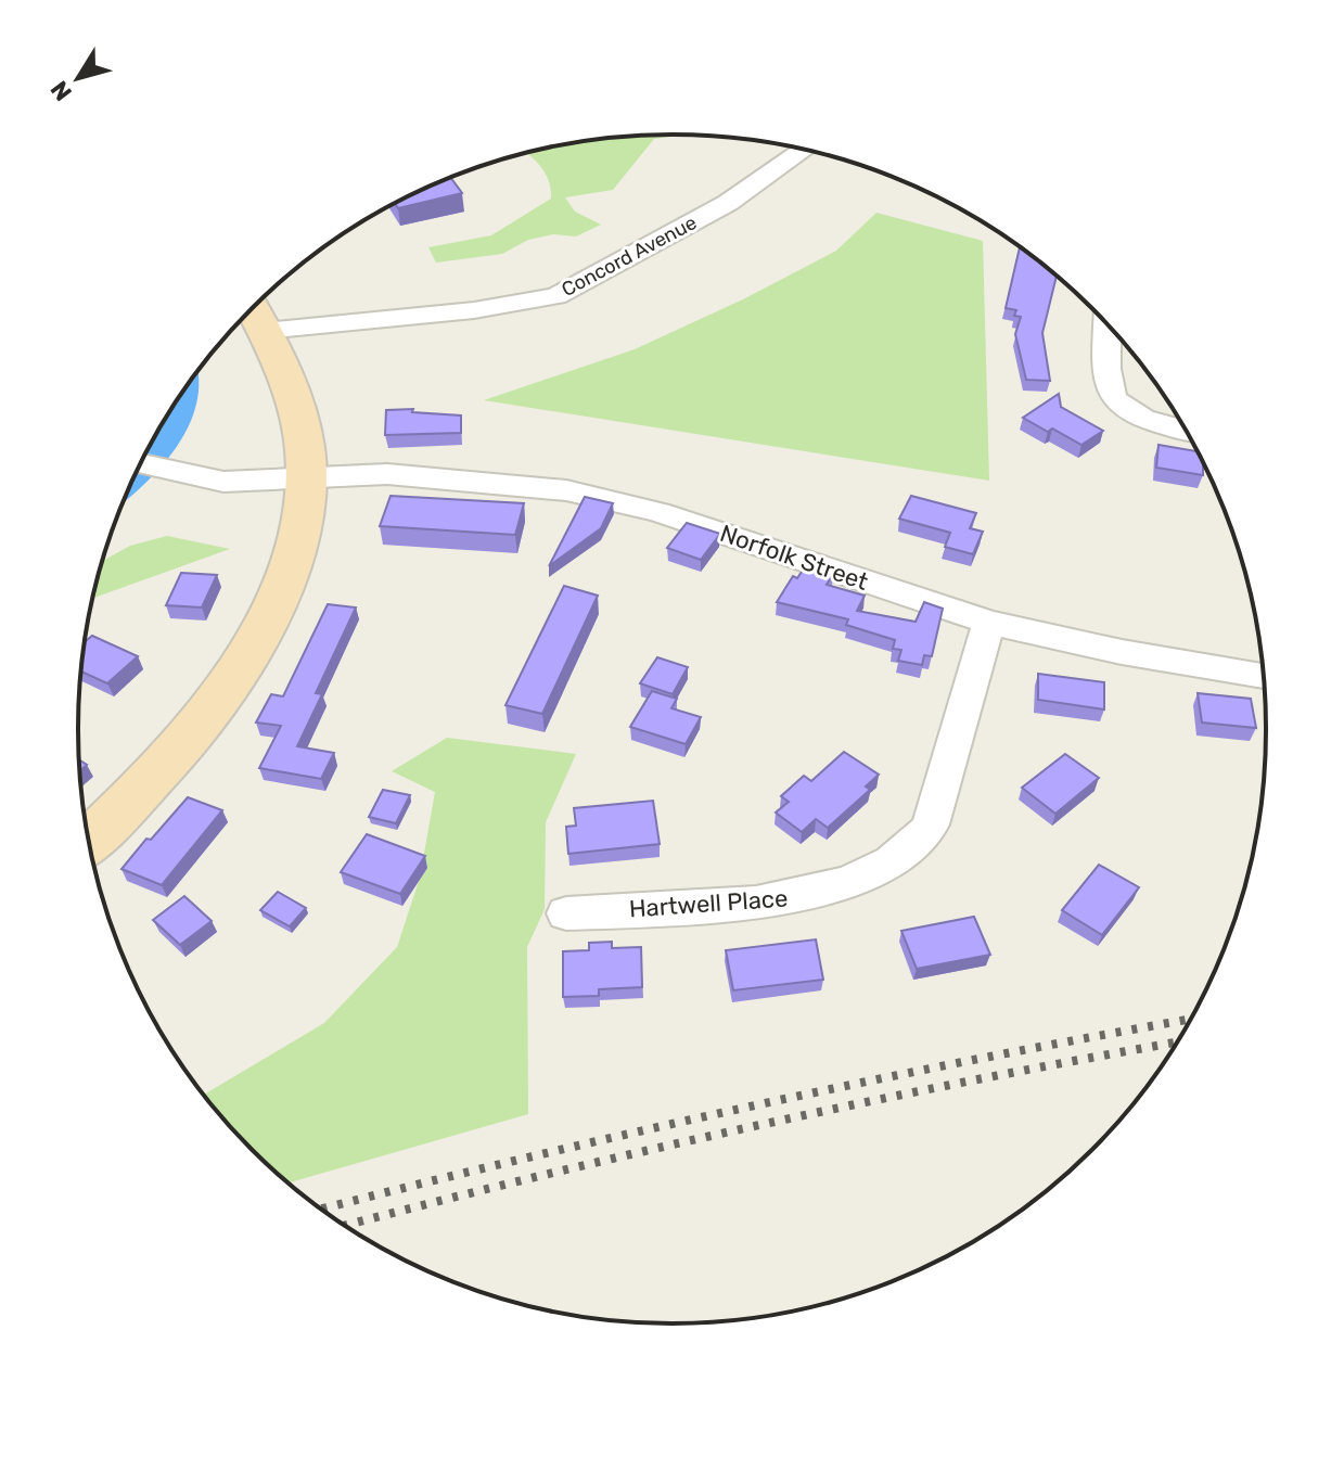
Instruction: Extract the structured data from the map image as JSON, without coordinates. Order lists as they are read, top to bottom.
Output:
{
  "streets": {
    "street": ["Concord Avenue", "Norfolk Street", "Hartwell Place"]
  },
  "crossings": [
    ["Norfolk Street", "Hartwell Place"]
  ],
  "north": "bottom left"
}
